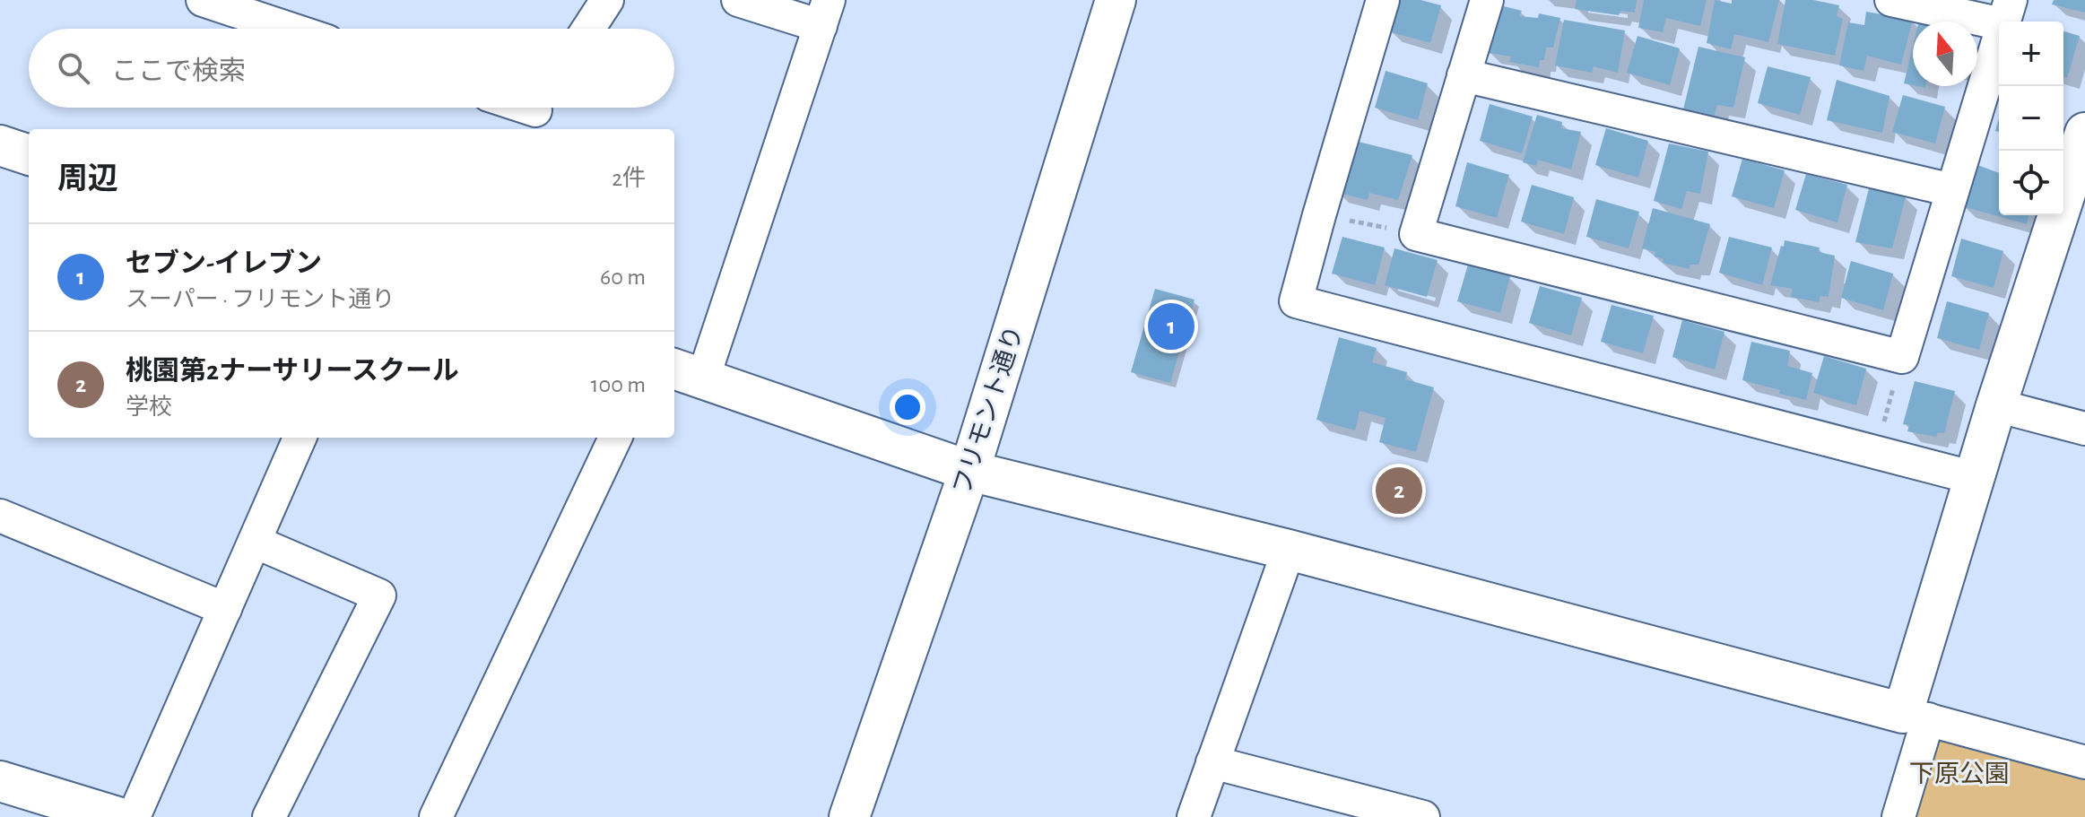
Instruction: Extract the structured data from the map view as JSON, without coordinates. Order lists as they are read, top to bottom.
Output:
{
  "streets": {
    "street": ["フリモント通り"]
  },
  "parks": ["下原公園"],
  "north": "top",
  "page": {
    "map_buttons": ["+", "−"],
    "search": "ここで検索",
    "heading": ["周辺", "2件"],
    "list": [
      {
        "mark": "1",
        "name": "セブン-イレブン",
        "note": "スーパー · フリモント通り",
        "value": "60 m"
      },
      {
        "mark": "2",
        "name": "桃園第2ナーサリースクール",
        "note": "学校",
        "value": "100 m"
      }
    ],
    "pins": ["1", "2"]
  }
}
